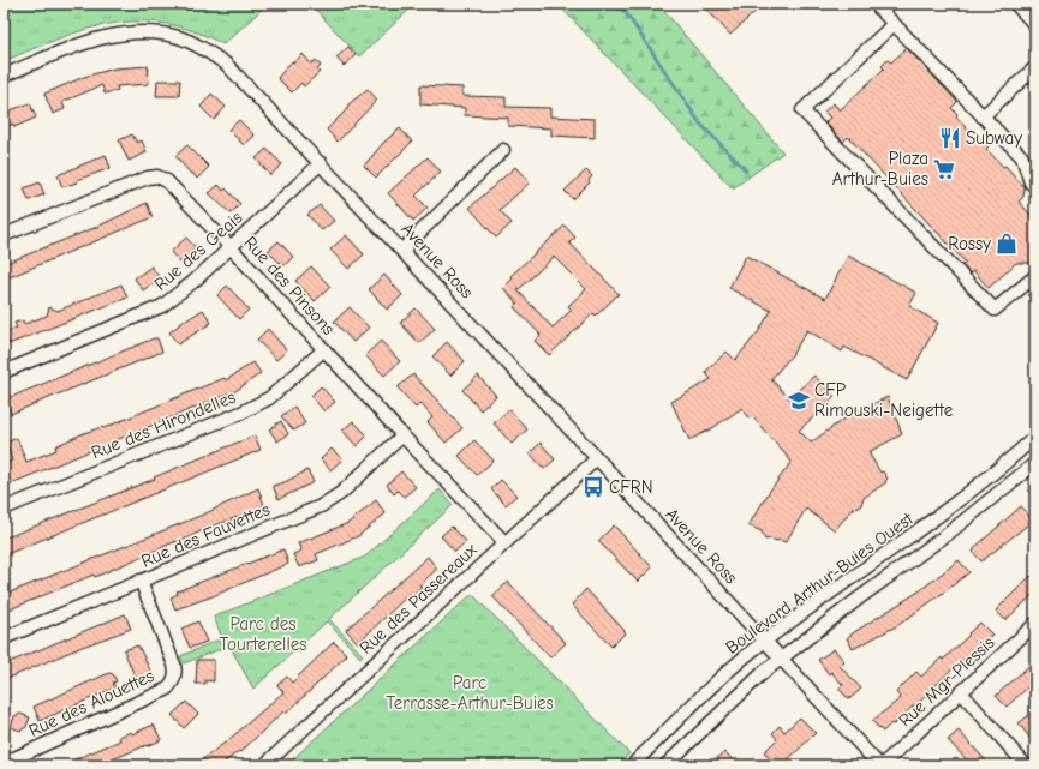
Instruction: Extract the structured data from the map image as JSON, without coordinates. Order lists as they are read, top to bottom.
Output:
{
  "streets": {
    "street": [
      "Rue des Geais",
      "Avenue Ross",
      "Rue des Pinsons",
      "Rue des Hirondelles",
      "Rue des Fauvettes",
      "Boulevard Arthur-Buies Ouest",
      "Rue des Passereaux",
      "Rue Mgr-Plessis",
      "Rue des Alouettes"
    ]
  },
  "crossings": [
    ["Rue des Geais", "Avenue Ross"],
    ["Rue des Geais", "Rue des Pinsons"],
    ["Avenue Ross", "Boulevard Arthur-Buies Ouest"],
    ["Avenue Ross", "Rue des Passereaux"],
    ["Avenue Ross", "Rue Mgr-Plessis"],
    ["Rue des Pinsons", "Rue des Hirondelles"],
    ["Rue des Pinsons", "Rue des Fauvettes"],
    ["Rue des Pinsons", "Rue des Passereaux"],
    ["Rue des Fauvettes", "Rue des Alouettes"]
  ],
  "parks": ["Parc des Tourterelles", "Parc Terrasse-Arthur-Buies"],
  "places": {
    "restaurant": ["Subway"],
    "supermarket": ["Plaza Arthur-Buies"],
    "shop": ["Rossy"],
    "school or university": ["CFP Rimouski-Neigette"],
    "bus stop": ["CFRN"]
  }
}
